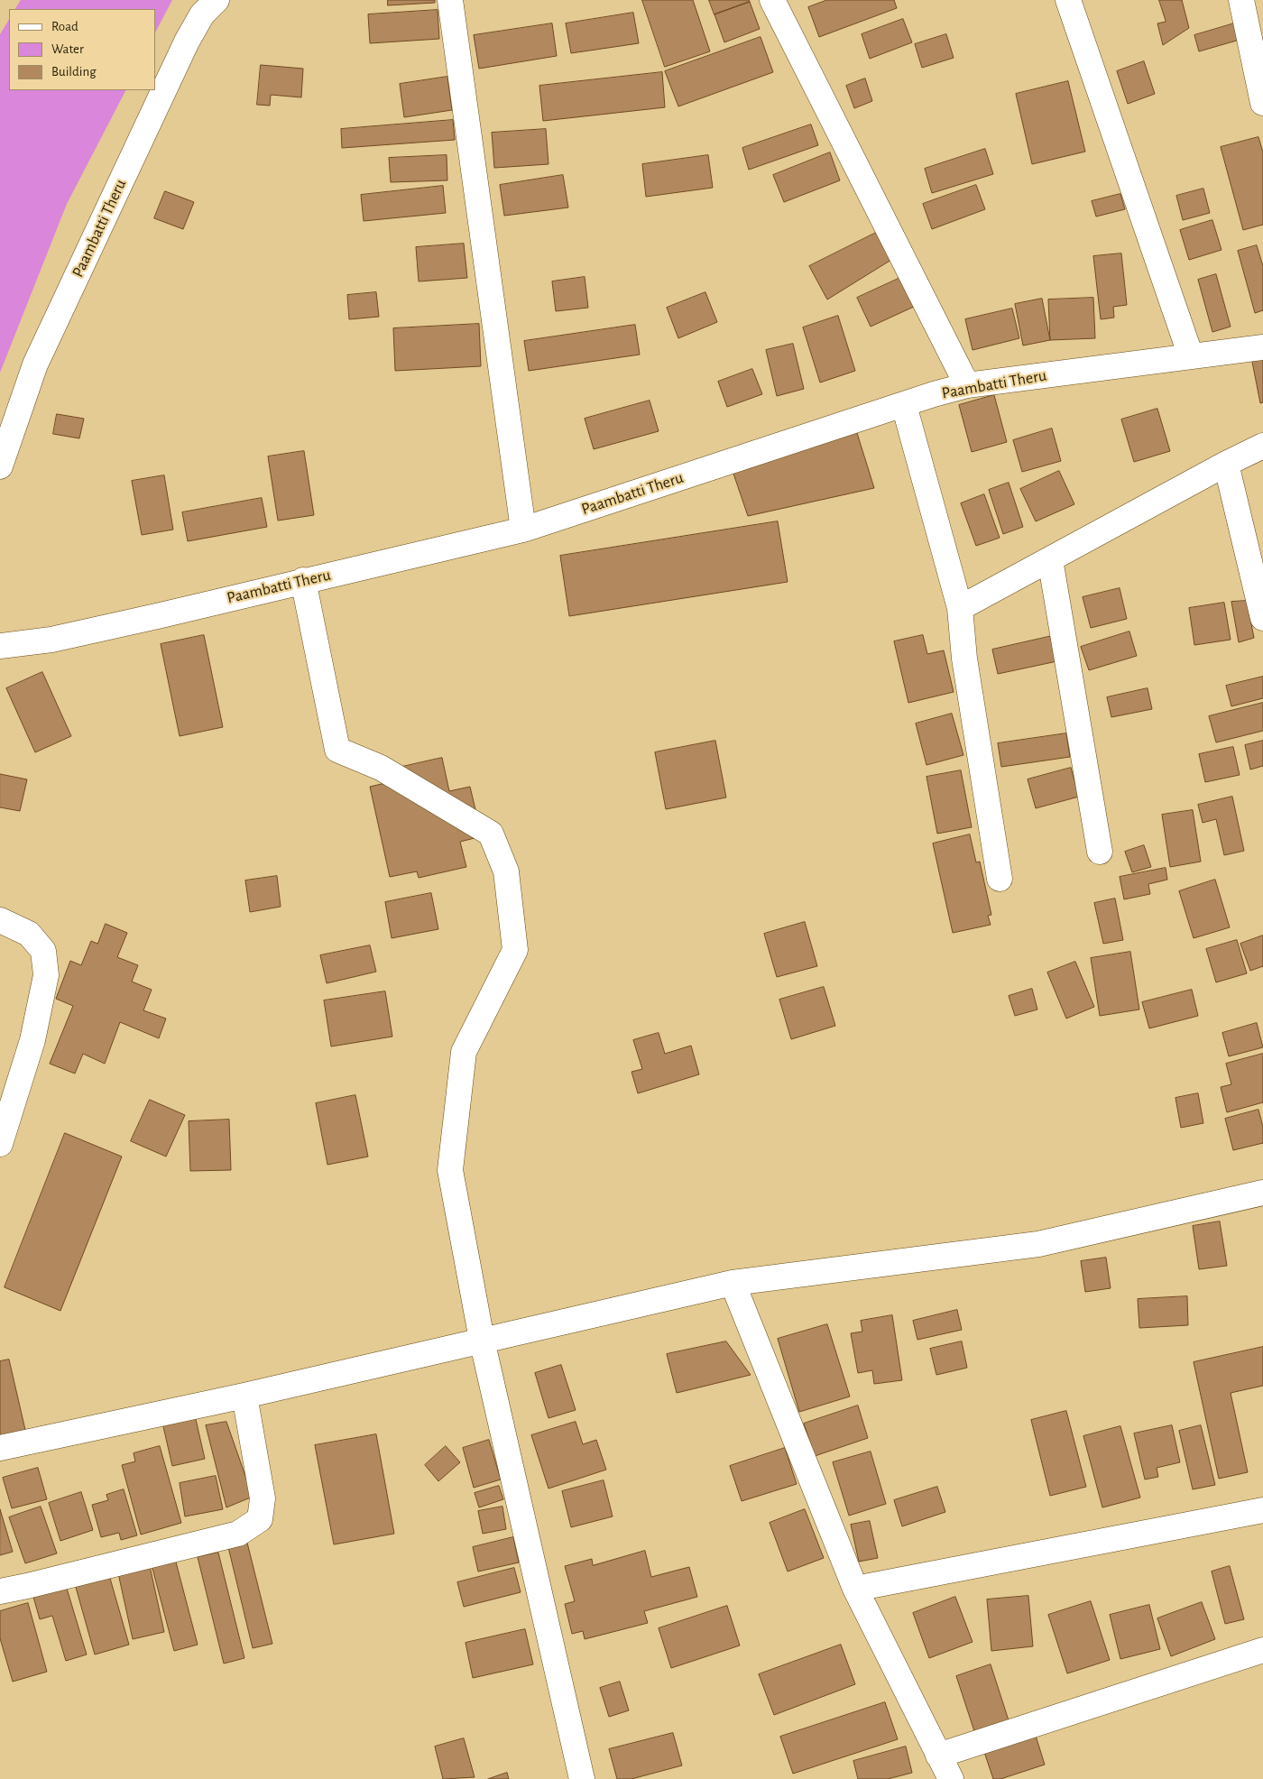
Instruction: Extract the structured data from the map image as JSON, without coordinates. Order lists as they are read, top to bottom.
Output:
{
  "streets": {
    "street": ["Paambatti Theru"]
  },
  "legend": ["Road", "Water", "Building"]
}
